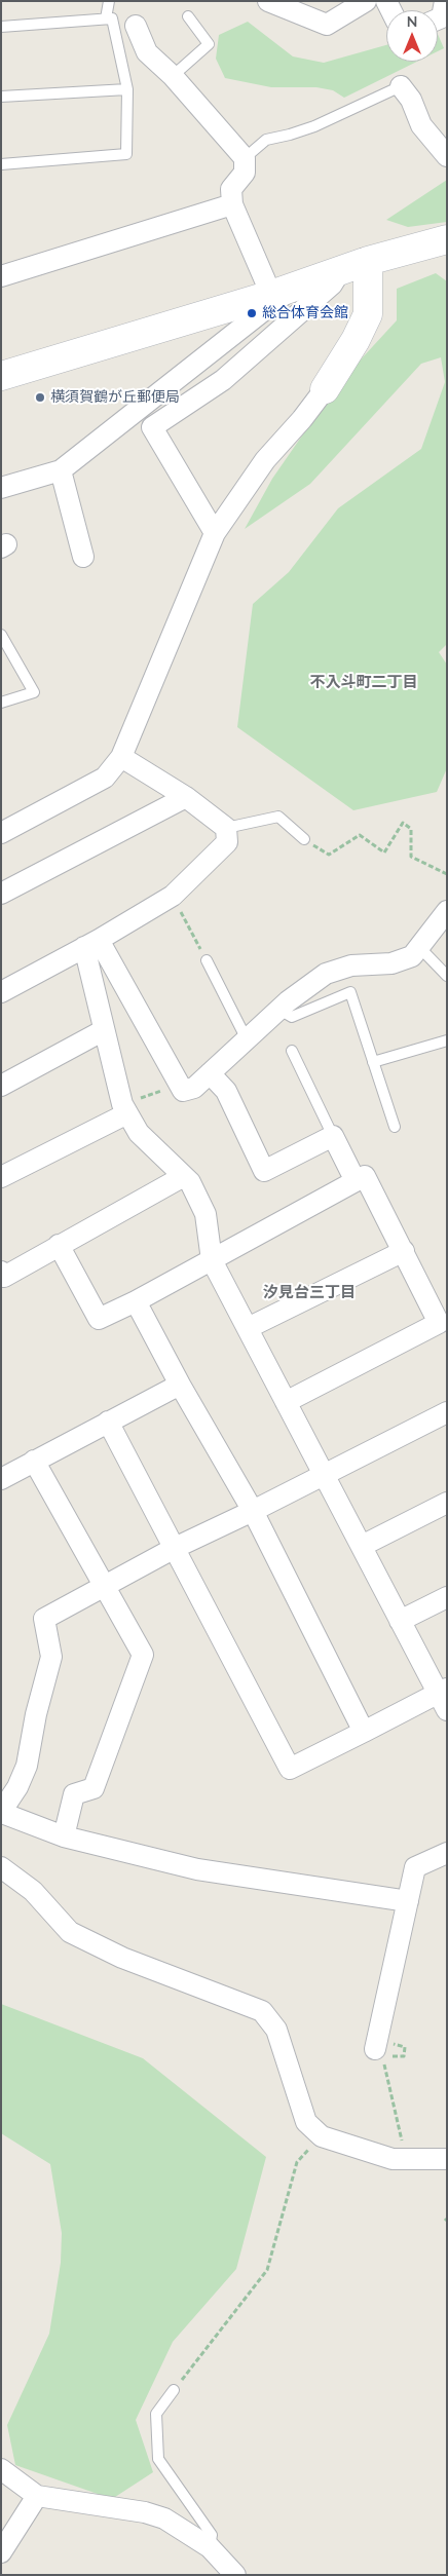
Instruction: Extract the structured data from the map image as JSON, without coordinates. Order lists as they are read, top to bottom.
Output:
{
  "districts": ["不入斗町二丁目", "汐見台三丁目"],
  "places": ["総合体育会館", "横須賀鶴が丘郵便局"],
  "north": "top"
}
